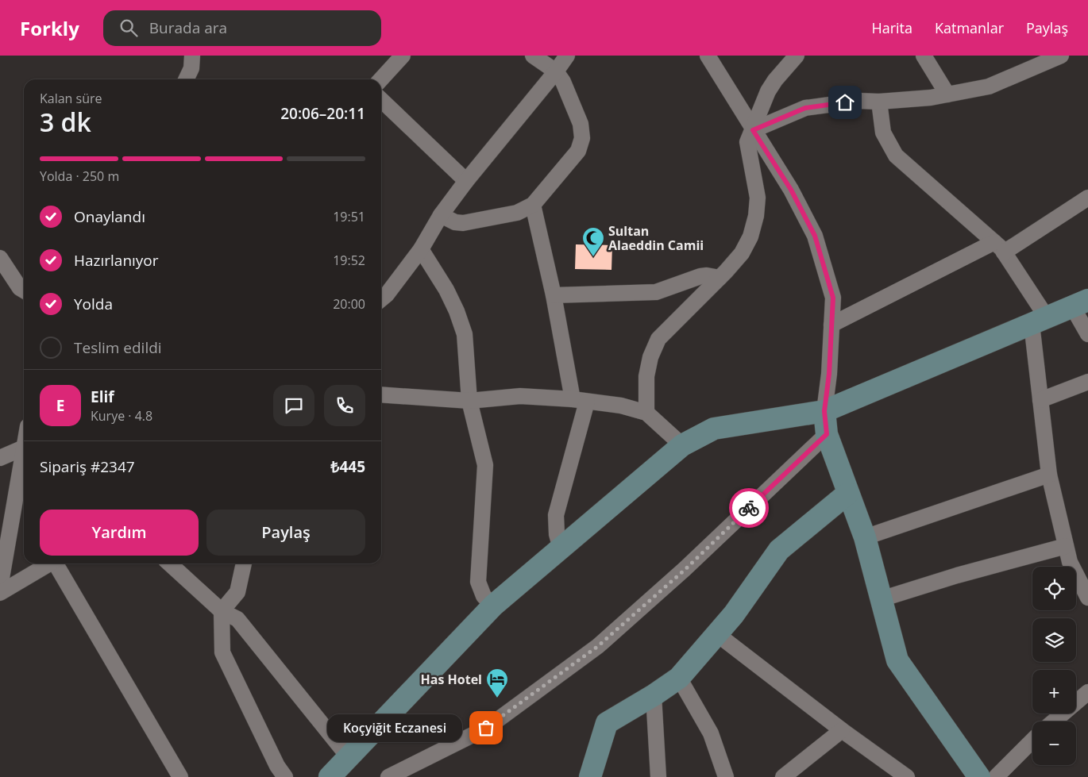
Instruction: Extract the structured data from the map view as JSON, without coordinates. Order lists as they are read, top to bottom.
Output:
{
  "places": {
    "mosque": ["Sultan Alaeddin Camii"],
    "hotel": ["Has Hotel"],
    "other": ["Koçyiğit Eczanesi"]
  },
  "page": {
    "header": "Forkly",
    "search": "Burada ara",
    "nav": ["Harita", "Katmanlar", "Paylaş"],
    "heading": ["3 dk", "Kalan süre", "20:06–20:11"],
    "panel": [
      "Elif",
      "Kurye · 4.8",
      "Sipariş #2347",
      "₺445"
    ],
    "bar": "Yolda · 250 m",
    "list": [
      ["Onaylandı", "19:51"],
      ["Hazırlanıyor", "19:52"],
      ["Yolda", "20:00"],
      "Teslim edildi"
    ],
    "round": "E",
    "buttons": ["Yardım", "Paylaş"],
    "map_buttons": ["+", "−"],
    "bubble": "Koçyiğit Eczanesi"
  }
}
